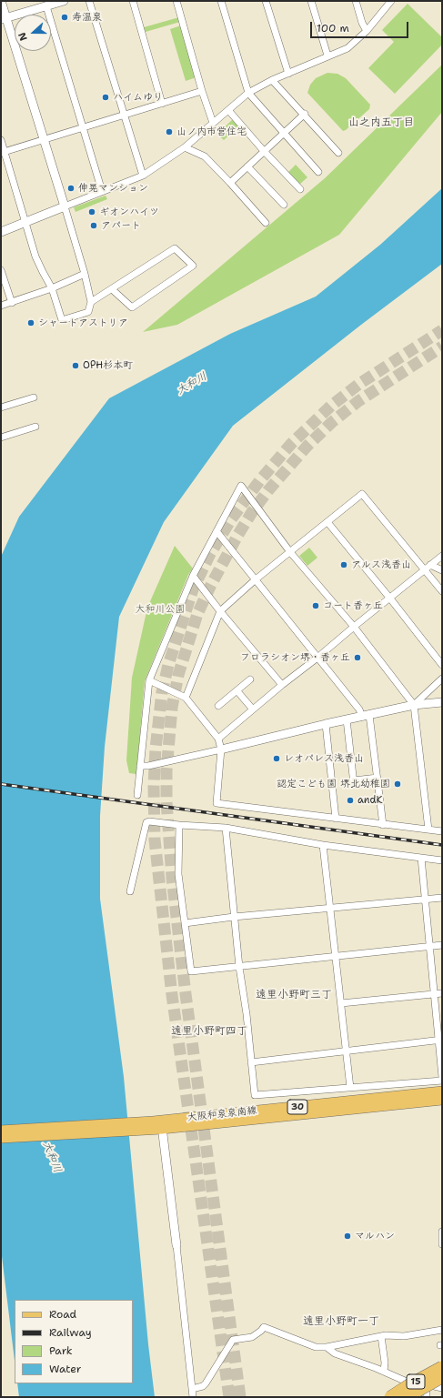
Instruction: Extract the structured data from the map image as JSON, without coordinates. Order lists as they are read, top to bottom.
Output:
{
  "streets": {
    "highway": ["15"],
    "main road": ["30", "大阪和泉泉南線"]
  },
  "districts": [
    "山之内五丁目",
    "遠里小野町三丁",
    "遠里小野町四丁",
    "遠里小野町一丁"
  ],
  "water": ["大和川"],
  "parks": ["大和川公園"],
  "places": [
    "寿温泉",
    "ハイムゆり",
    "山ノ内市営住宅",
    "伸晃マンション",
    "ギオンハイツ",
    "アパート",
    "シャートアストリア",
    "OPH杉本町",
    "アルス浅香山",
    "コート香ヶ丘",
    "フロラシオン堺・香ヶ丘",
    "レオパレス浅香山",
    "認定こども園 堺北幼稚園",
    "andK",
    "マルハン"
  ],
  "legend": [
    "Road",
    "Railway",
    "Park",
    "Water"
  ],
  "scale_bar": "100 m",
  "north": "left"
}
